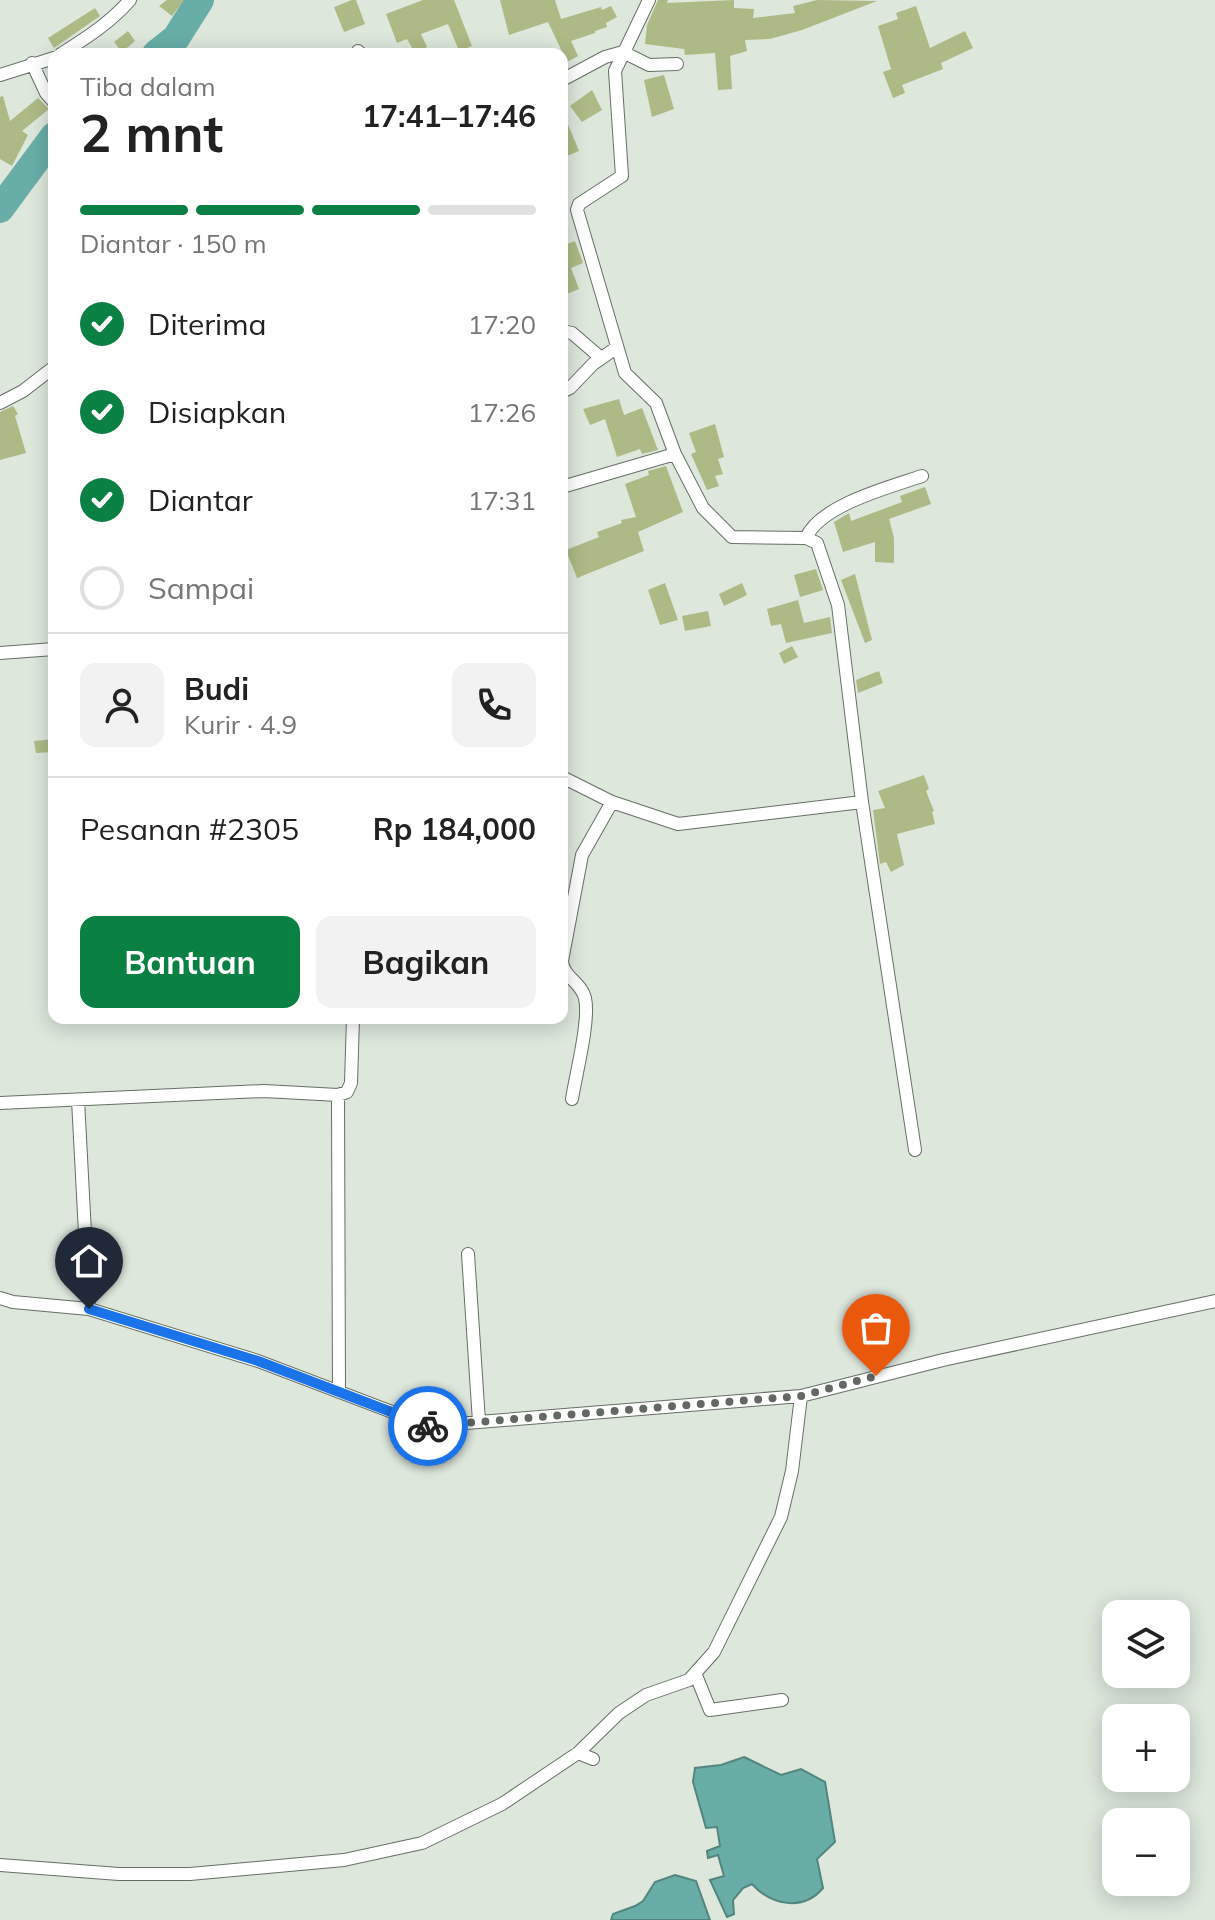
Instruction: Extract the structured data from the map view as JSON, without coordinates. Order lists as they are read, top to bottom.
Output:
{
  "page": {
    "heading": ["2 mnt", "Tiba dalam", "17:41–17:46"],
    "panel": [
      "Budi",
      "Kurir · 4.9",
      "Pesanan #2305",
      "Rp 184,000"
    ],
    "bar": "Diantar · 150 m",
    "list": [
      ["Diterima", "17:20"],
      ["Disiapkan", "17:26"],
      ["Diantar", "17:31"],
      "Sampai"
    ],
    "buttons": ["Bantuan", "Bagikan"],
    "map_buttons": ["+", "−"]
  }
}
